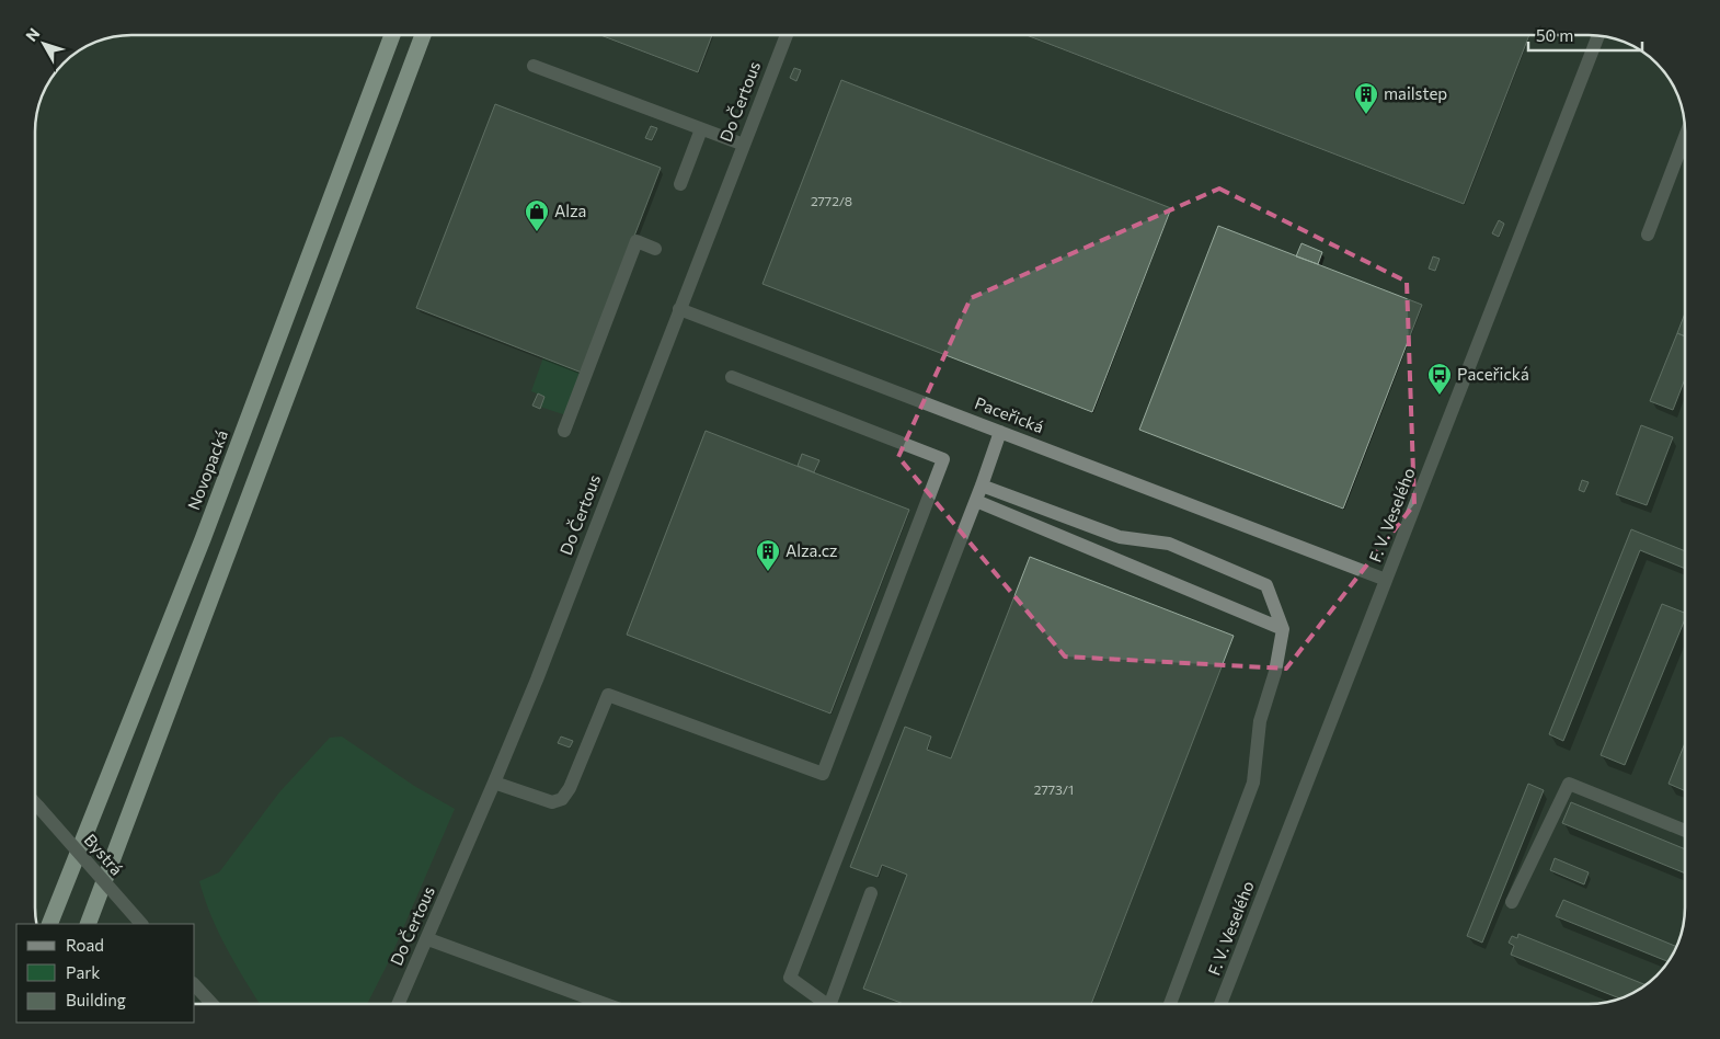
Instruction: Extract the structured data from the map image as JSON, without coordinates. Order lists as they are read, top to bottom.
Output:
{
  "streets": {
    "highway": ["Novopacká"],
    "street": [
      "Do Čertous",
      "Paceřická",
      "F. V. Veselého",
      "Bystrá"
    ]
  },
  "crossings": [
    ["Do Čertous", "Paceřická"],
    ["Paceřická", "F. V. Veselého"]
  ],
  "places": {
    "building": ["mailstep", "Alza.cz"],
    "shop": ["Alza"],
    "bus stop": ["Paceřická"]
  },
  "house_numbers": ["2772/8", "2773/1"],
  "legend": ["Road", "Park", "Building"],
  "scale_bar": "50 m",
  "north": "top left"
}
